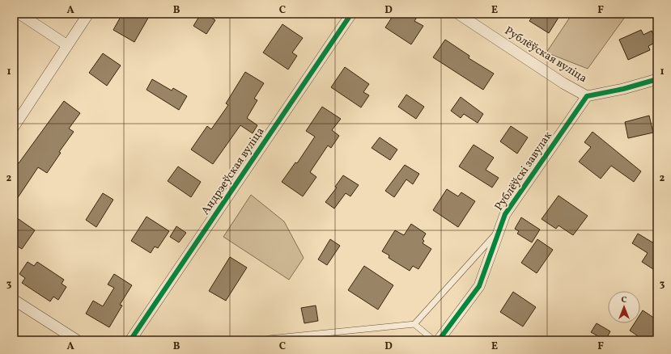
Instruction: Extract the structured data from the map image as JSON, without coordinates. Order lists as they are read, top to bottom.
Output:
{
  "streets": {
    "street": ["Рублёўская вуліца", "Андрэеўская вуліца", "Рублёўскі завулак"]
  },
  "crossings": [
    ["Рублёўская вуліца", "Рублёўскі завулак"]
  ],
  "north": "top",
  "grid": {
    "columns": [
      "A",
      "B",
      "C",
      "D",
      "E",
      "F"
    ],
    "rows": ["1", "2", "3"]
  }
}
